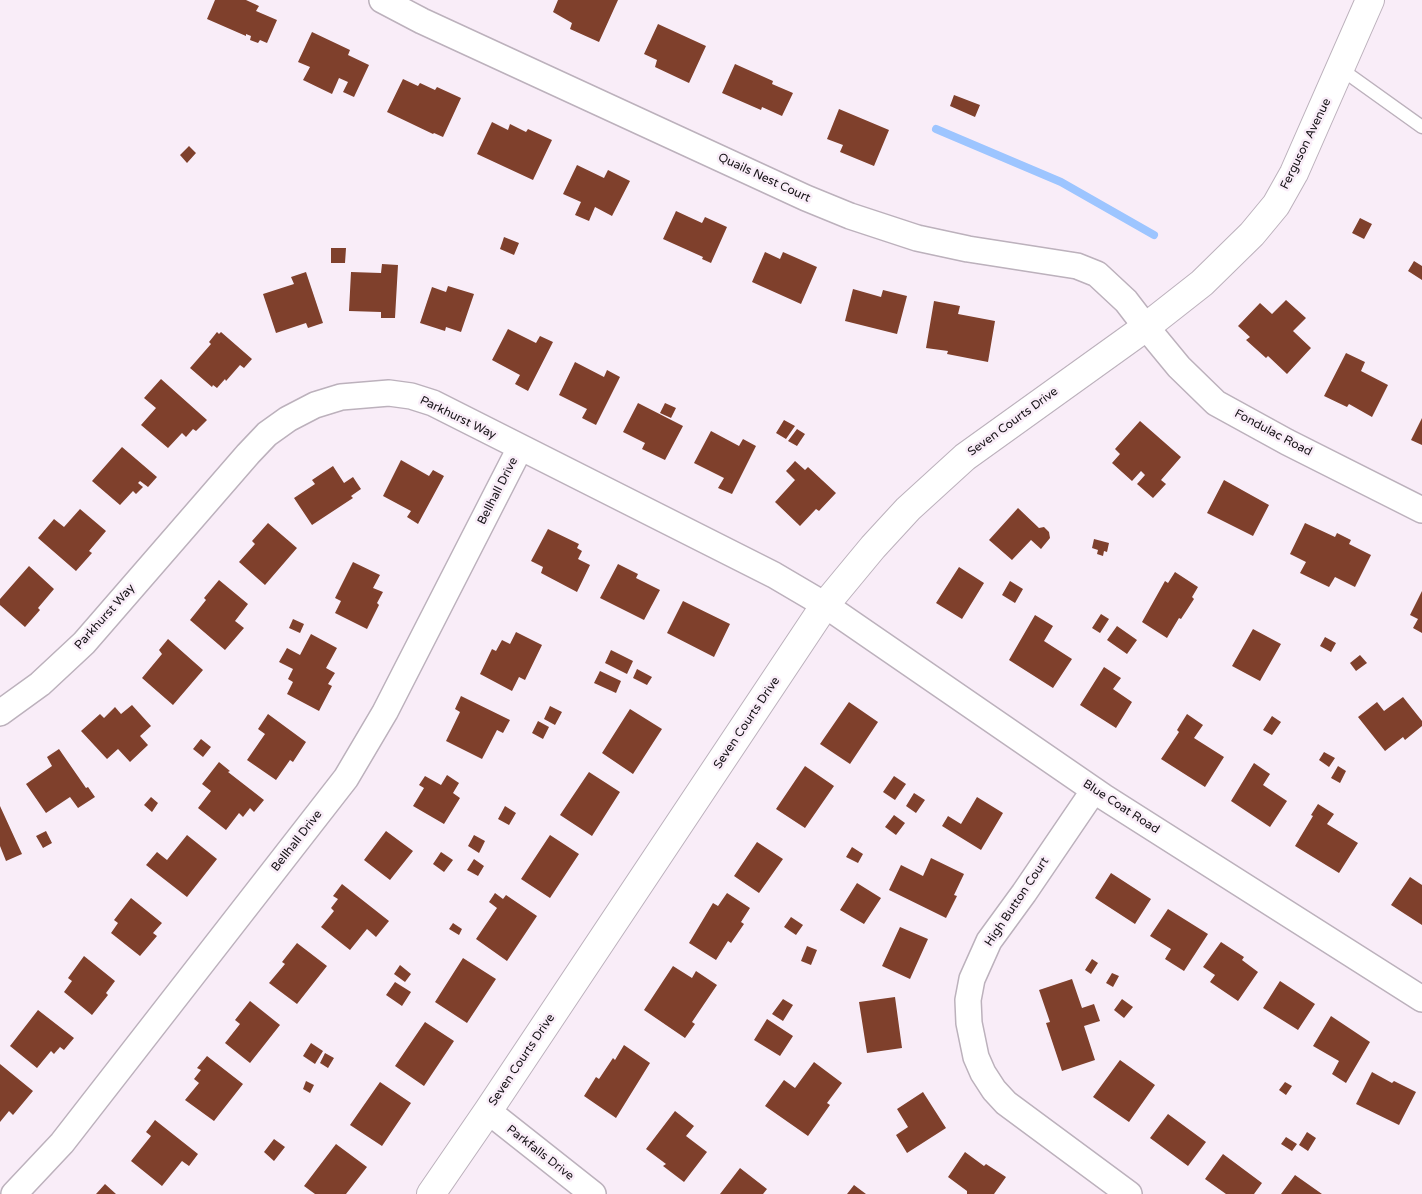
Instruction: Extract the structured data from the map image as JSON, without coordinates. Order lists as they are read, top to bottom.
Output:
{
  "streets": {
    "street": [
      "Ferguson Avenue",
      "Quails Nest Court",
      "Parkhurst Way",
      "Seven Courts Drive",
      "Fondulac Road",
      "Bellhall Drive",
      "Blue Coat Road",
      "High Button Court",
      "Parkfalls Drive"
    ]
  },
  "crossings": [
    ["Ferguson Avenue", "Quails Nest Court"],
    ["Ferguson Avenue", "Seven Courts Drive"],
    ["Ferguson Avenue", "Fondulac Road"],
    ["Quails Nest Court", "Seven Courts Drive"],
    ["Quails Nest Court", "Fondulac Road"],
    ["Parkhurst Way", "Seven Courts Drive"],
    ["Parkhurst Way", "Bellhall Drive"],
    ["Parkhurst Way", "Blue Coat Road"],
    ["Seven Courts Drive", "Fondulac Road"],
    ["Seven Courts Drive", "Blue Coat Road"],
    ["Seven Courts Drive", "Parkfalls Drive"],
    ["Blue Coat Road", "High Button Court"]
  ]
}
